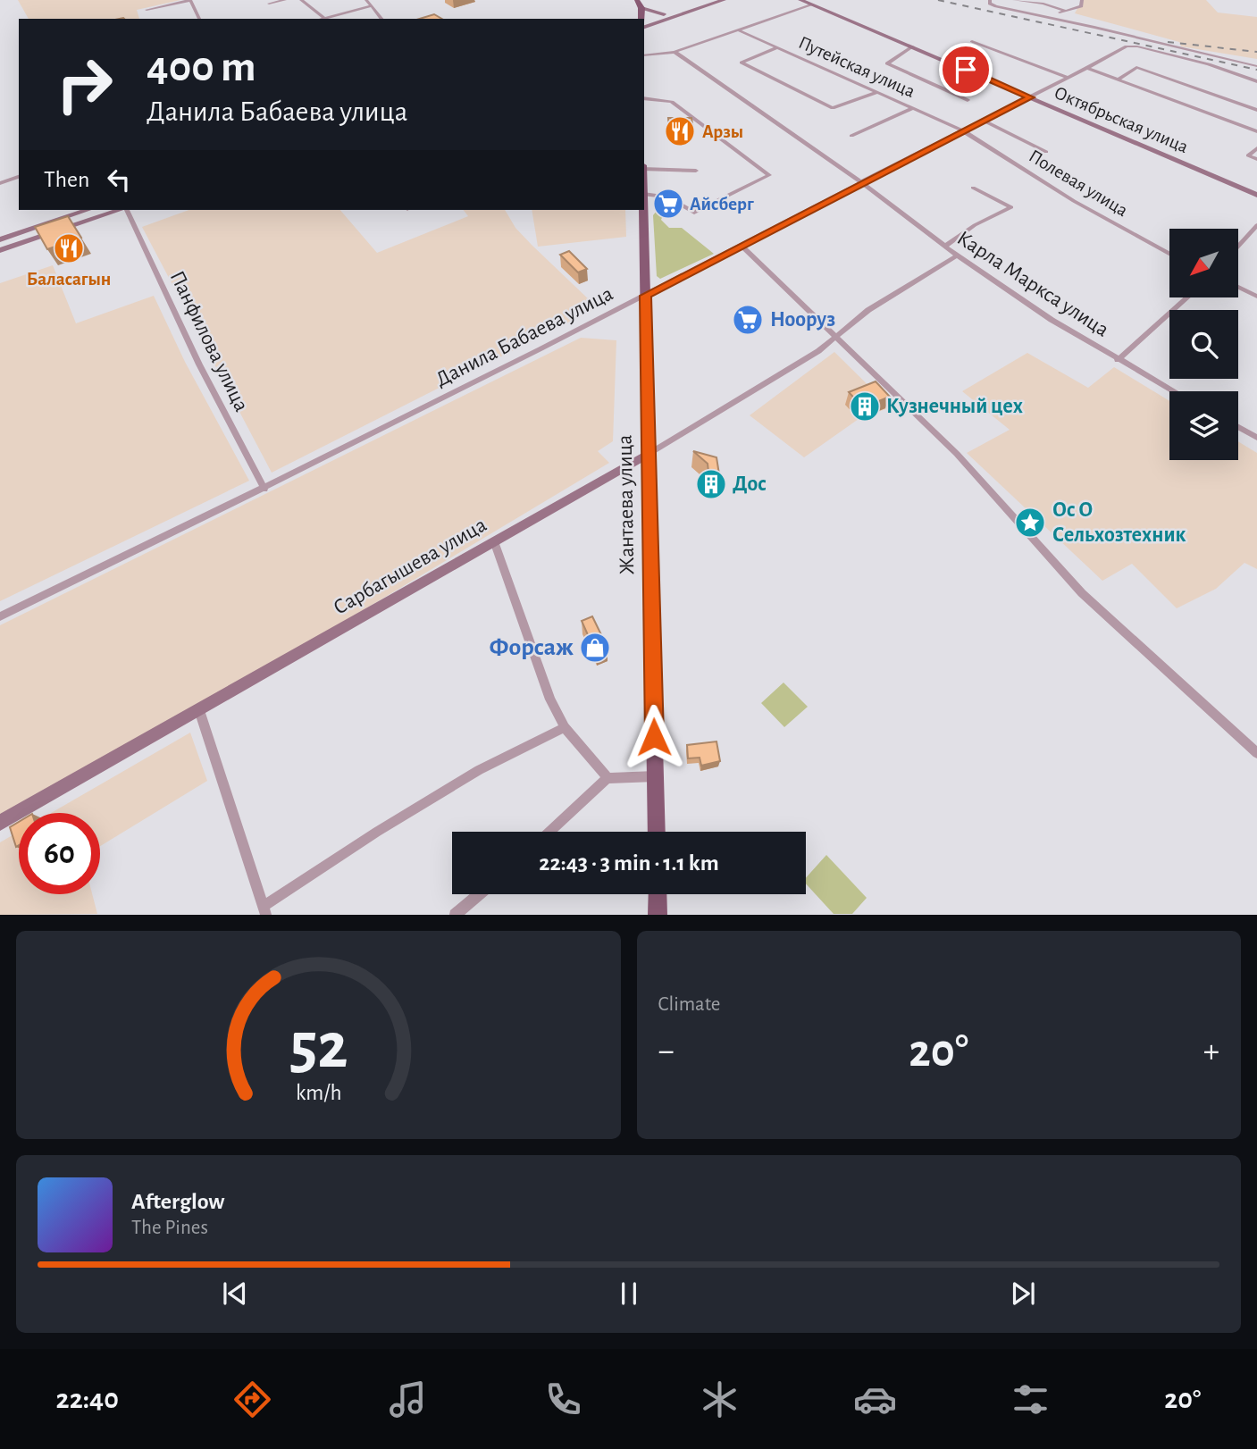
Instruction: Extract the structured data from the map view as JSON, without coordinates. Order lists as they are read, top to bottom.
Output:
{
  "streets": {
    "main road": ["Жантаева улица"],
    "street": [
      "Путейская улица",
      "Октябрьская улица",
      "Полевая улица",
      "Карла Маркса улица",
      "Данила Бабаева улица",
      "Панфилова улица",
      "Сарбагышева улица"
    ]
  },
  "crossings": [
    ["Путейская улица", "Полевая улица"],
    ["Путейская улица", "Данила Бабаева улица"],
    ["Октябрьская улица", "Данила Бабаева улица"],
    ["Полевая улица", "Данила Бабаева улица"],
    ["Карла Маркса улица", "Данила Бабаева улица"],
    ["Данила Бабаева улица", "Панфилова улица"],
    ["Данила Бабаева улица", "Жантаева улица"],
    ["Жантаева улица", "Сарбагышева улица"]
  ],
  "places": {
    "restaurant": ["Арзы", "Баласагын"],
    "supermarket": ["Айсберг", "Нооруз"],
    "building": ["Кузнечный цех", "Дос"],
    "place": ["Ос О Сельхозтехник"],
    "shop": ["Форсаж"]
  },
  "north": "bottom left",
  "page": {
    "turn": ["400 m", "Данила Бабаева улица"],
    "then": "Then",
    "limit": "60",
    "trip": "22:43 · 3 min · 1.1 km",
    "tile": "Climate",
    "heat": ["−", "20°", "+"],
    "song": ["Afterglow", "The Pines"],
    "tabs": ["22:40", "20°"],
    "gauge": ["52", "km/h"]
  }
}
